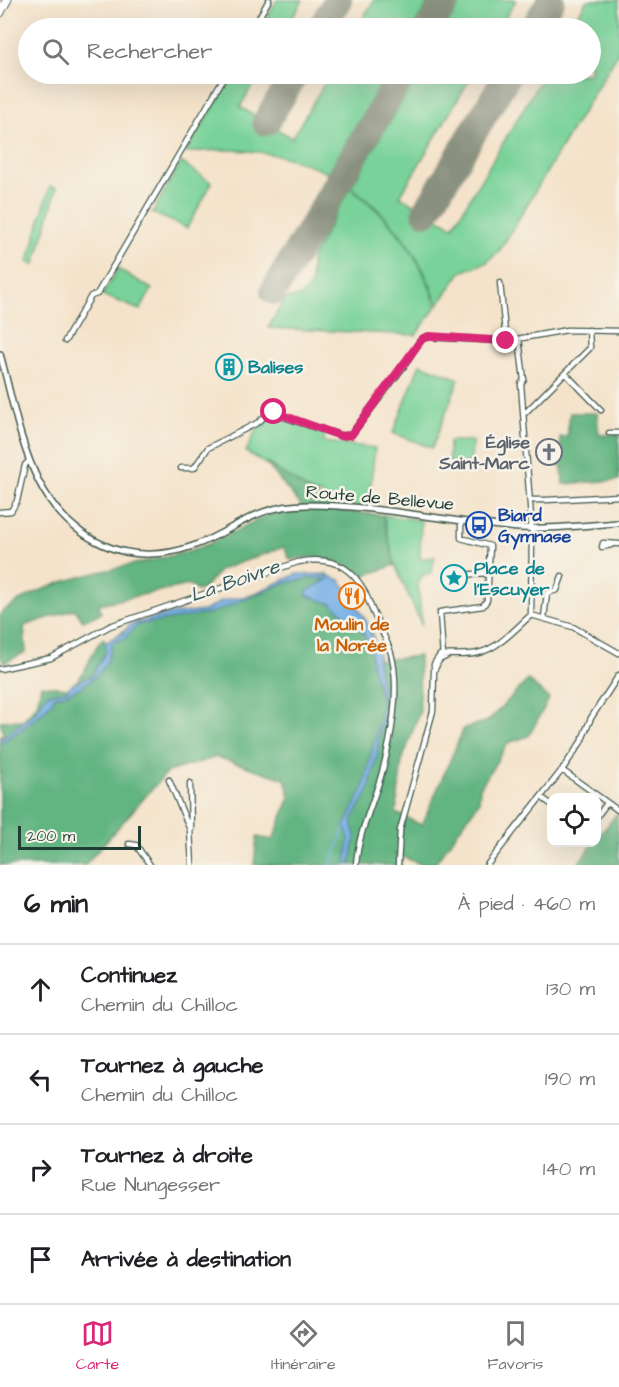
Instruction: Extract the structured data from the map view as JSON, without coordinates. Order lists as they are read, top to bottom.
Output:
{
  "streets": {
    "street": ["Route de Bellevue"]
  },
  "water": ["La Boivre"],
  "places": {
    "building": ["Balises"],
    "church": ["Église Saint-Marc"],
    "bus stop": ["Biard Gymnase"],
    "place": ["Place de l’Escuyer"],
    "restaurant": ["Moulin de la Norée"]
  },
  "scale_bar": "200 m",
  "page": {
    "search": "Rechercher",
    "scale": "200 m",
    "heading": ["6 min", "À pied · 460 m"],
    "list": [
      ["Continuez", "Chemin du Chilloc", "130 m"],
      ["Tournez à gauche", "Chemin du Chilloc", "190 m"],
      ["Tournez à droite", "Rue Nungesser", "140 m"],
      "Arrivée à destination"
    ],
    "nav": ["Carte", "Itinéraire", "Favoris"]
  }
}
